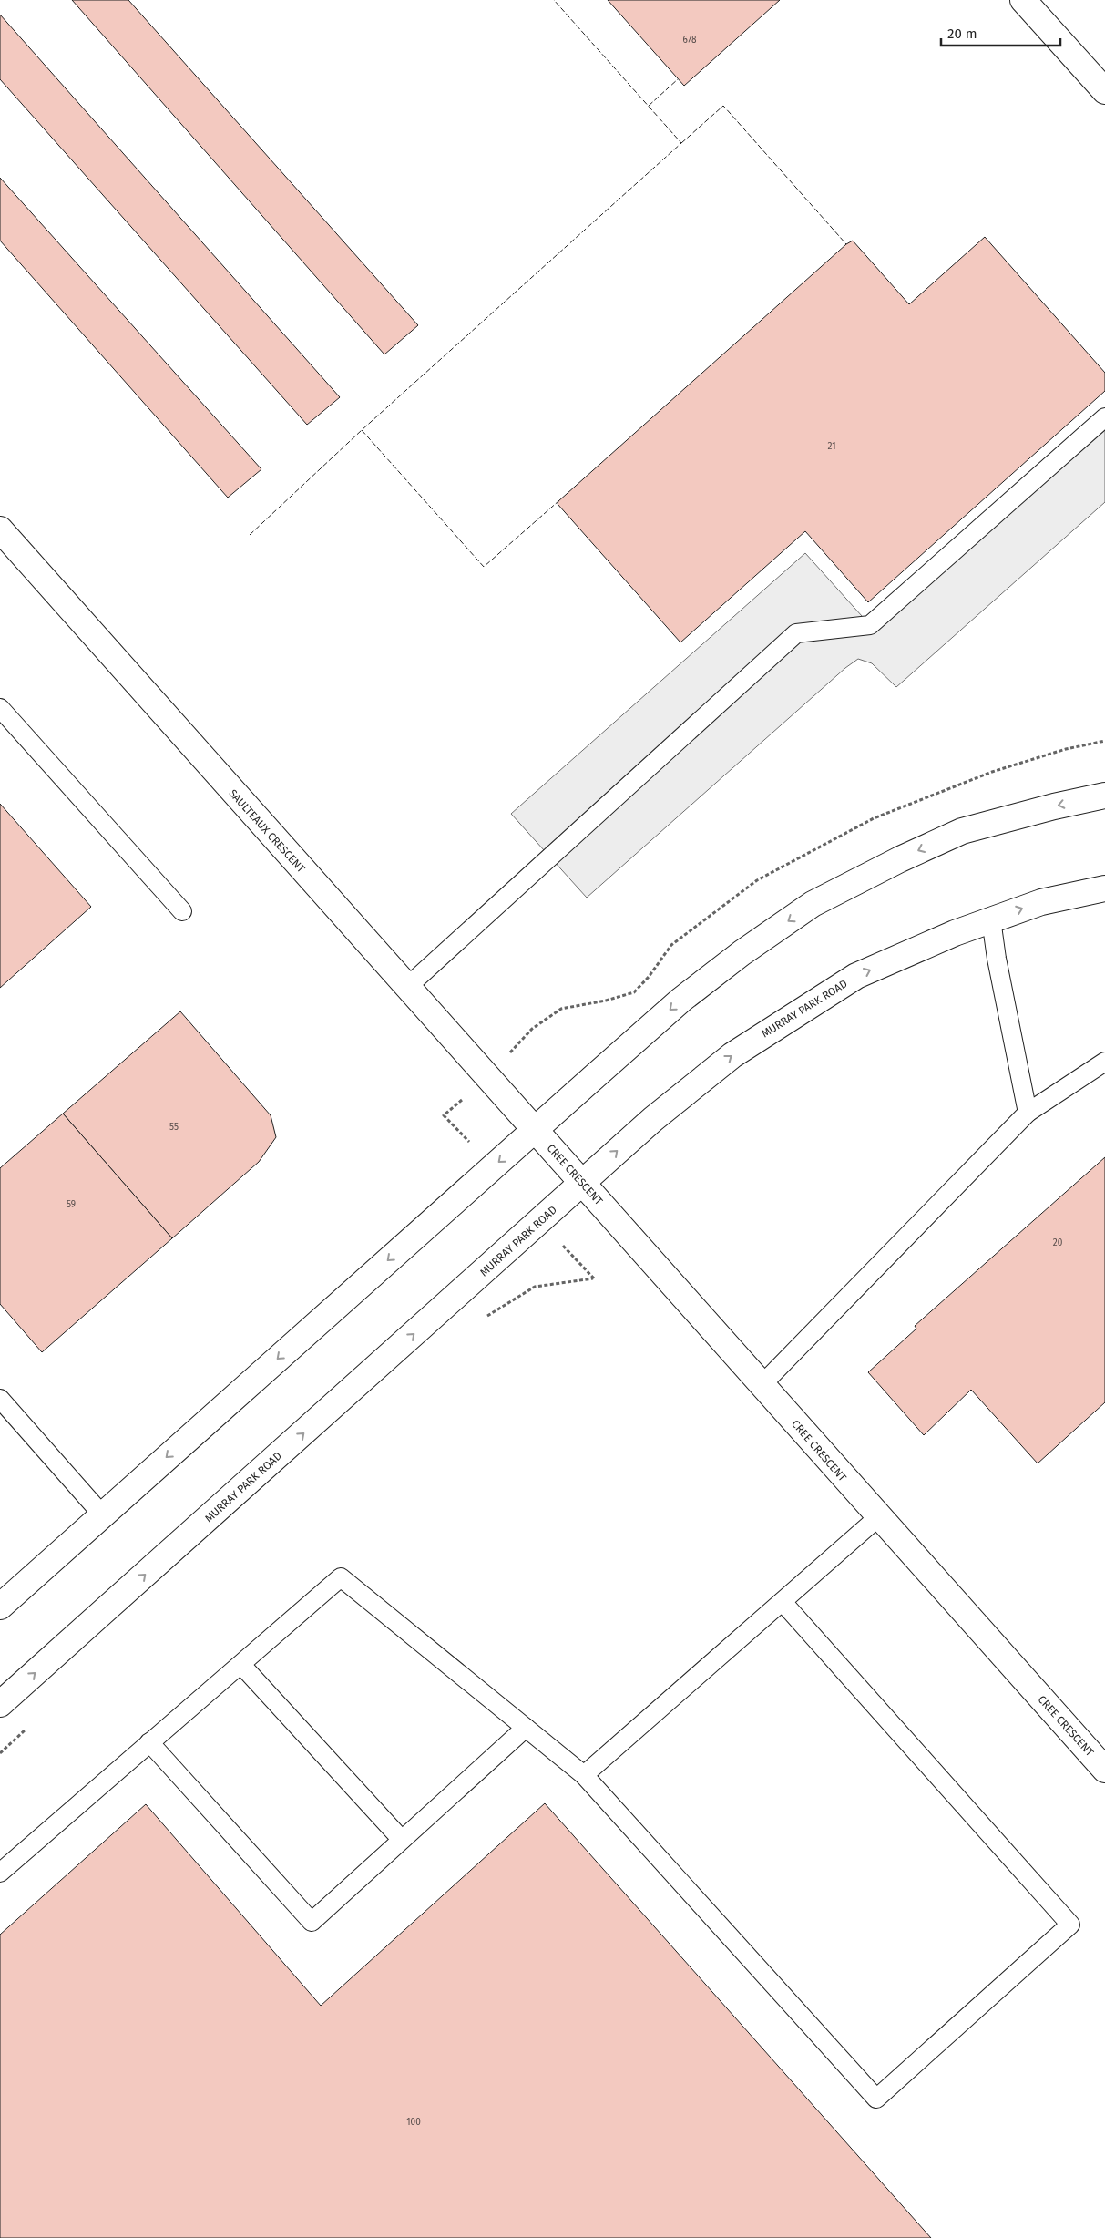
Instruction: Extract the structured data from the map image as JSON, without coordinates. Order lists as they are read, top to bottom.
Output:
{
  "streets": {
    "street": ["SAULTEAUX CRESCENT", "MURRAY PARK ROAD", "CREE CRESCENT"]
  },
  "crossings": [
    ["SAULTEAUX CRESCENT", "CREE CRESCENT"],
    ["MURRAY PARK ROAD", "CREE CRESCENT"]
  ],
  "house_numbers": [
    "678",
    "21",
    "55",
    "59",
    "20",
    "100"
  ],
  "scale_bar": "20 m"
}
